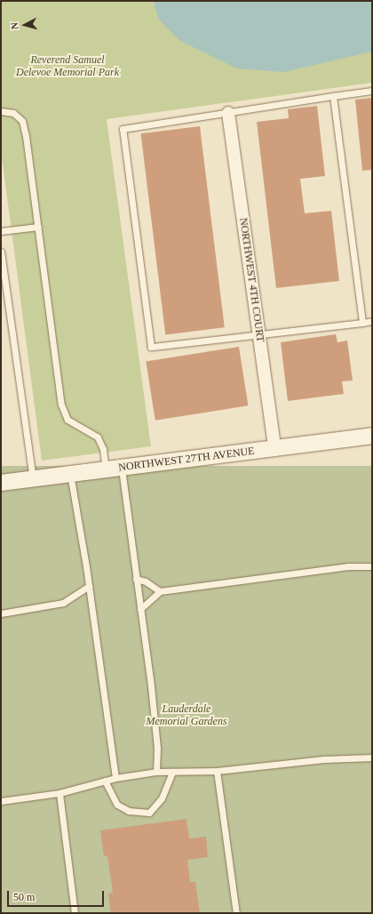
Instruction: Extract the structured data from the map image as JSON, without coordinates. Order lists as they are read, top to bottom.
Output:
{
  "streets": {
    "street": ["NORTHWEST 4TH COURT", "NORTHWEST 27TH AVENUE"]
  },
  "crossings": [
    ["NORTHWEST 4TH COURT", "NORTHWEST 27TH AVENUE"]
  ],
  "parks": ["Reverend Samuel Delevoe Memorial Park", "Lauderdale Memorial Gardens"],
  "scale_bar": "50 m",
  "north": "left"
}
